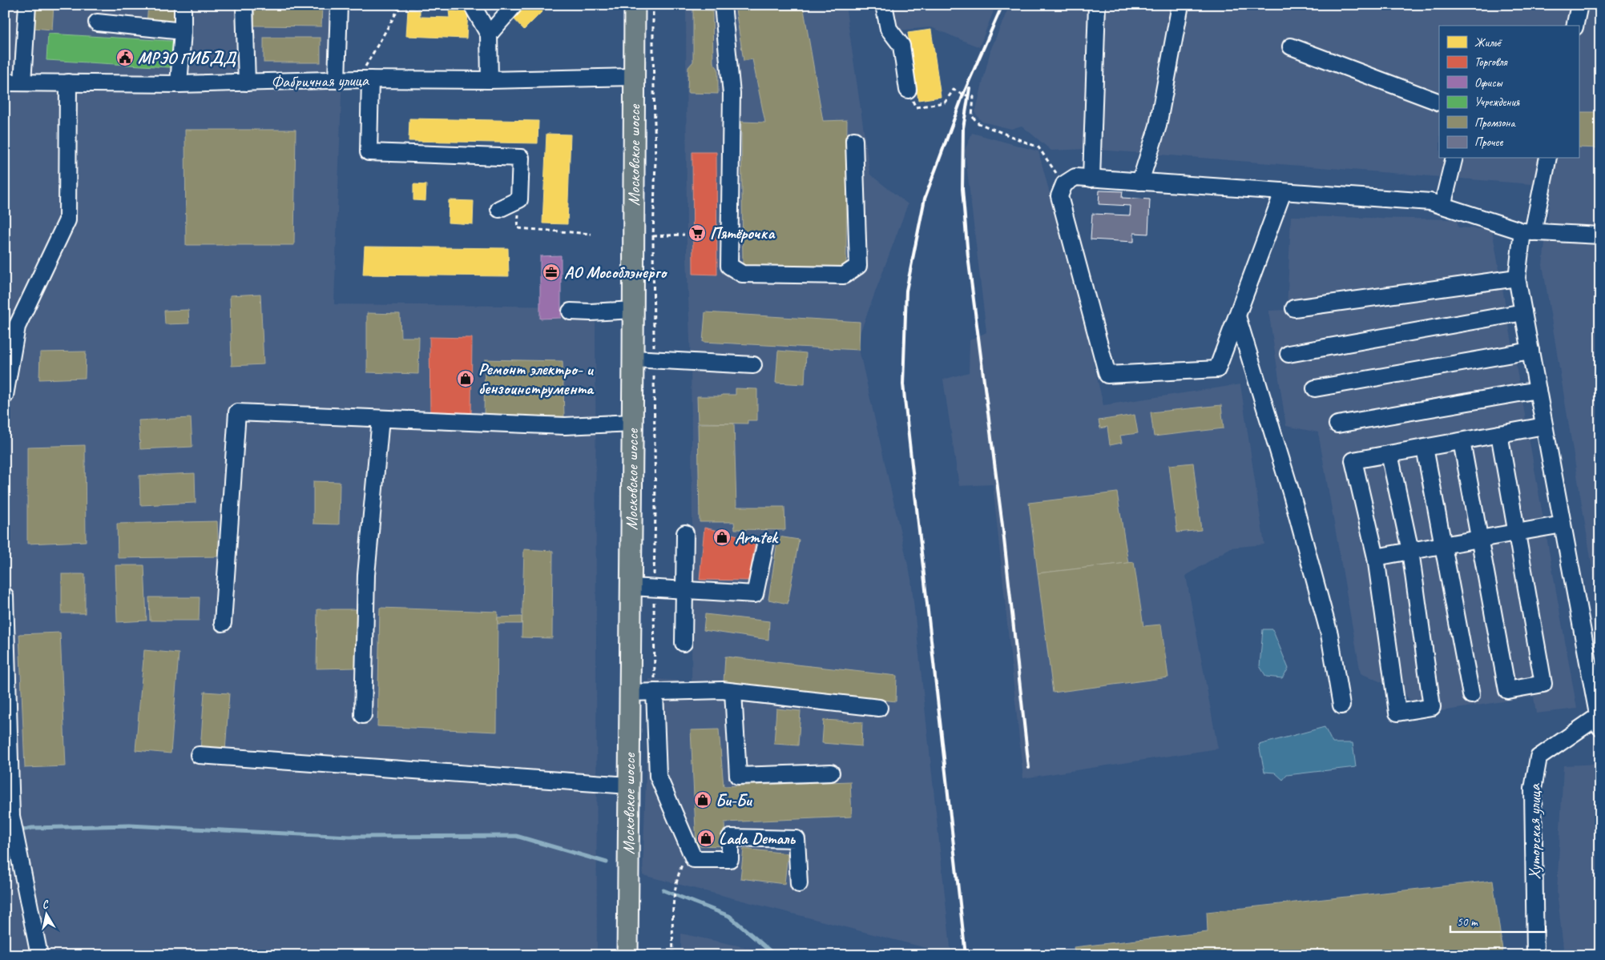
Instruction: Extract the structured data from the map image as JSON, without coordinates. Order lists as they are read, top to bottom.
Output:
{
  "streets": {
    "main road": ["Московское шоссе"],
    "lane": ["Фабричная улица", "Хуторская улица"]
  },
  "crossings": [
    ["Фабричная улица", "Московское шоссе"]
  ],
  "places": {
    "public building": ["МРЭО ГИБДД"],
    "supermarket": ["Пятёрочка"],
    "office": ["АО Мособлэнерго"],
    "shop": [
      "Ремонт электро- и бензоинструмента",
      "Armtek",
      "Би-Би",
      "Lada Dеталь"
    ]
  },
  "legend": [
    "Жильё",
    "Торговля",
    "Офисы",
    "Учреждения",
    "Промзона",
    "Прочее"
  ],
  "scale_bar": "50 m",
  "north": "top"
}
